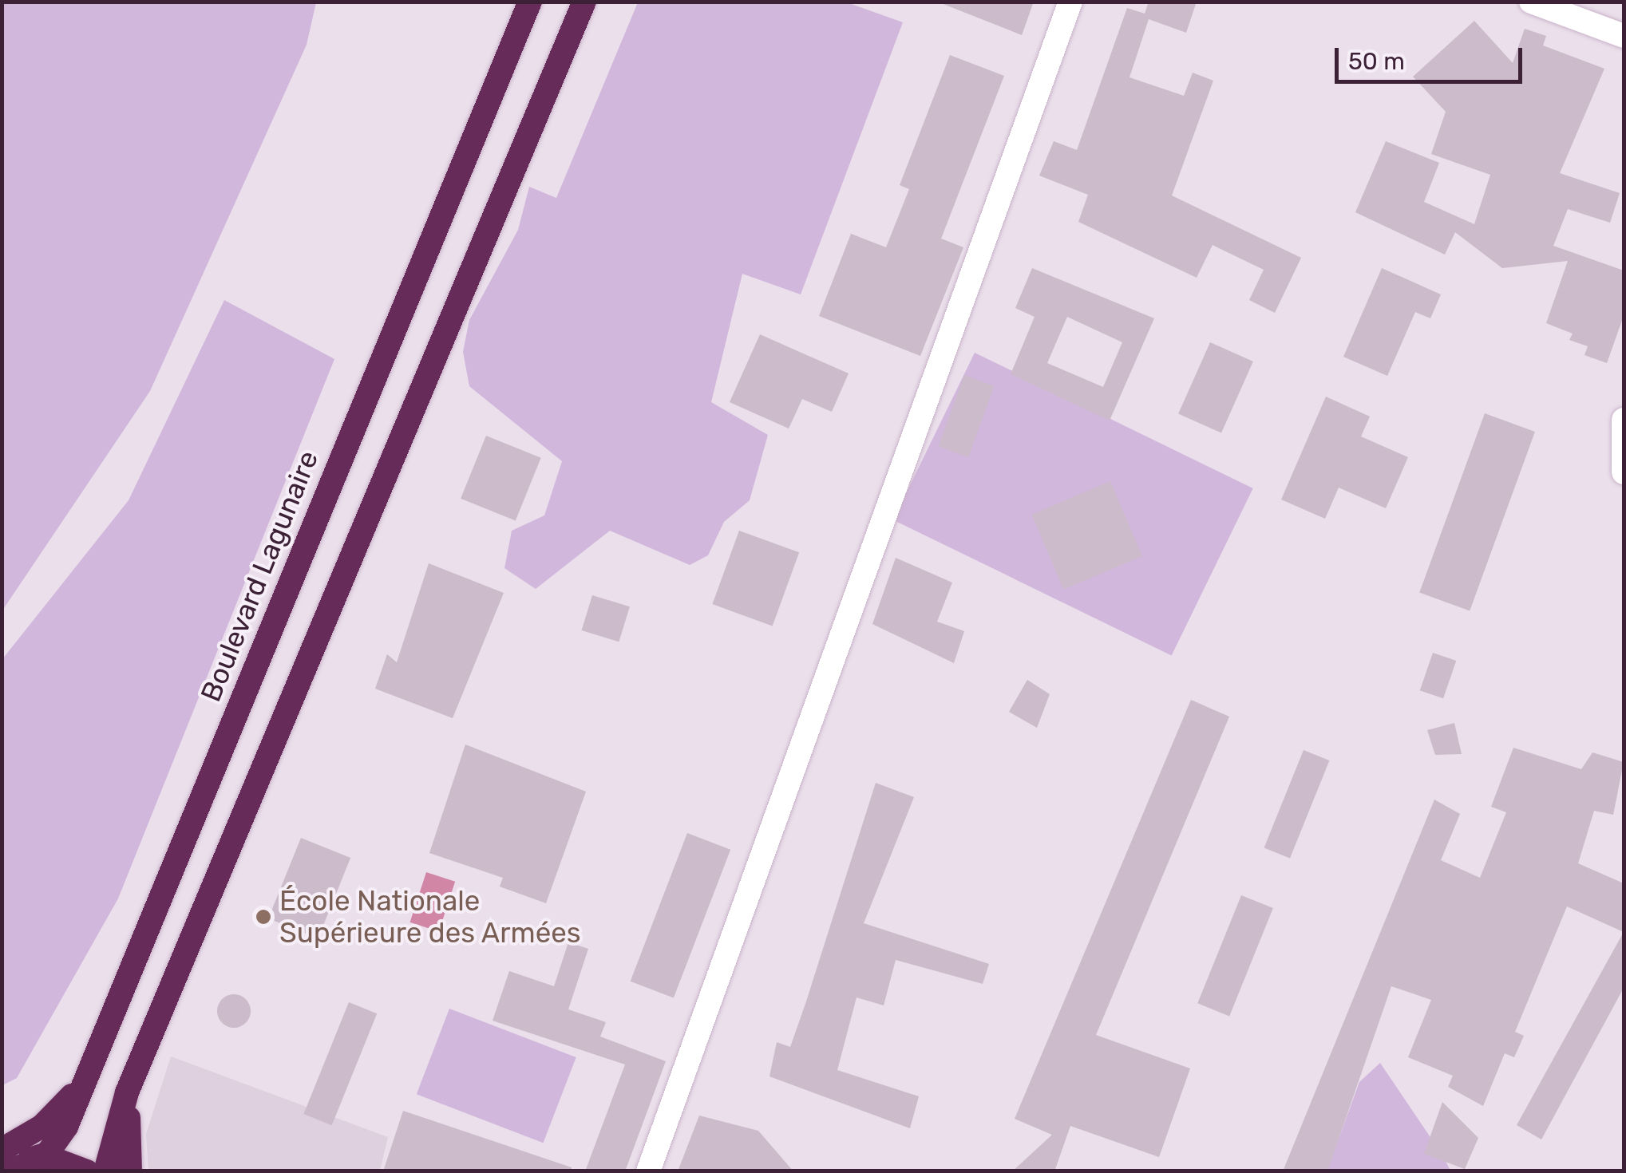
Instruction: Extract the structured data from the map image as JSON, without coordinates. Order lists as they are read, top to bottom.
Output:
{
  "streets": {
    "highway": ["Boulevard Lagunaire"]
  },
  "places": ["École Nationale Supérieure des Armées"],
  "scale_bar": "50 m"
}
